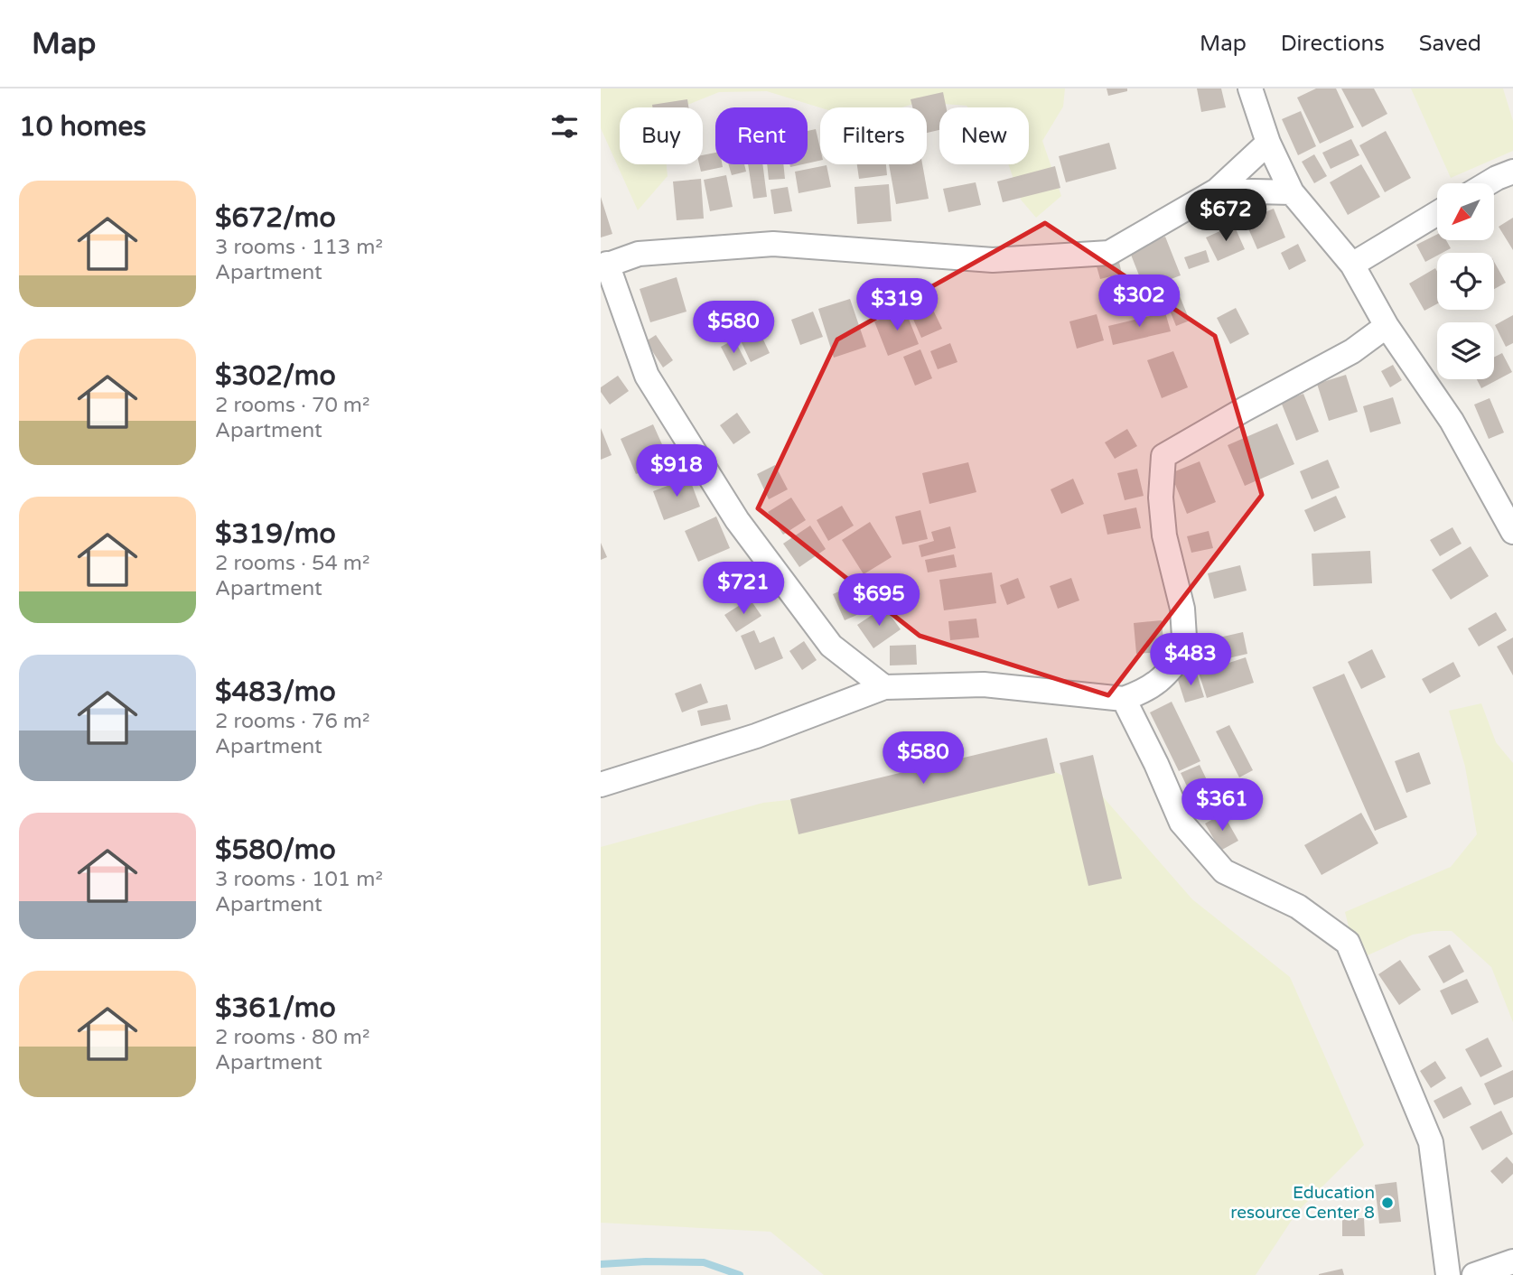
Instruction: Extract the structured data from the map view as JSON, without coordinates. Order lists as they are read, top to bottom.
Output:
{
  "places": ["Education resource Center 8"],
  "north": "bottom left",
  "page": {
    "header": "Map",
    "nav": ["Map", "Directions", "Saved"],
    "heading": "10 homes",
    "chip": [
      "Buy",
      "Rent",
      "Filters",
      "New"
    ],
    "list": [
      {
        "name": "$672/mo",
        "note": "3 rooms · 113 m² · Apartment"
      },
      {
        "name": "$302/mo",
        "note": "2 rooms · 70 m² · Apartment"
      },
      {
        "name": "$319/mo",
        "note": "2 rooms · 54 m² · Apartment"
      },
      {
        "name": "$483/mo",
        "note": "2 rooms · 76 m² · Apartment"
      },
      {
        "name": "$580/mo",
        "note": "3 rooms · 101 m² · Apartment"
      },
      {
        "name": "$361/mo",
        "note": "2 rooms · 80 m² · Apartment"
      }
    ],
    "price": [
      "$672",
      "$302",
      "$319",
      "$580",
      "$918",
      "$721",
      "$695",
      "$483",
      "$580",
      "$361"
    ]
  }
}
